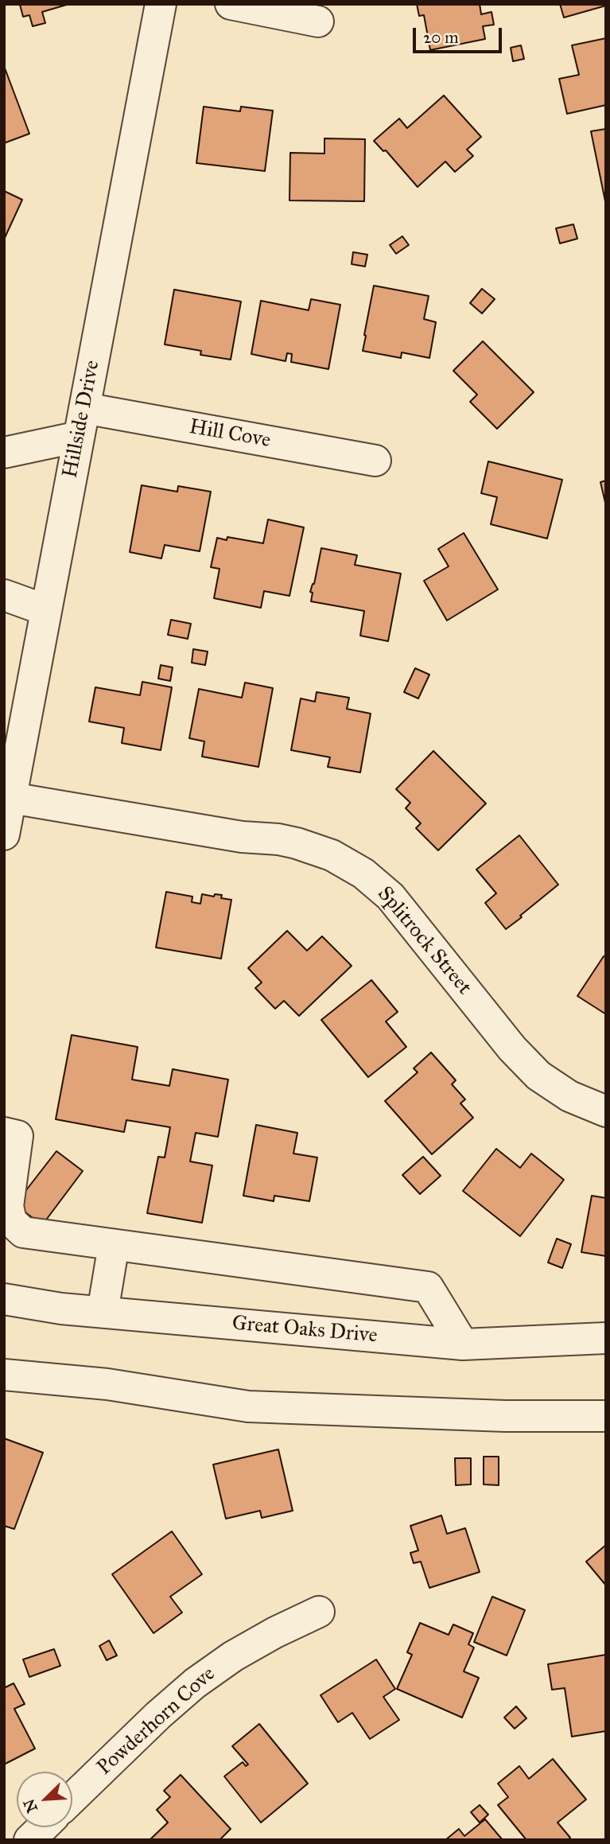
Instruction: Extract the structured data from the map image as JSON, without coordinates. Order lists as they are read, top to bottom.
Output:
{
  "streets": {
    "street": [
      "Hillside Drive",
      "Hill Cove",
      "Splitrock Street",
      "Great Oaks Drive",
      "Powderhorn Cove"
    ]
  },
  "crossings": [
    ["Hillside Drive", "Hill Cove"],
    ["Hillside Drive", "Splitrock Street"]
  ],
  "scale_bar": "20 m",
  "north": "bottom left"
}
